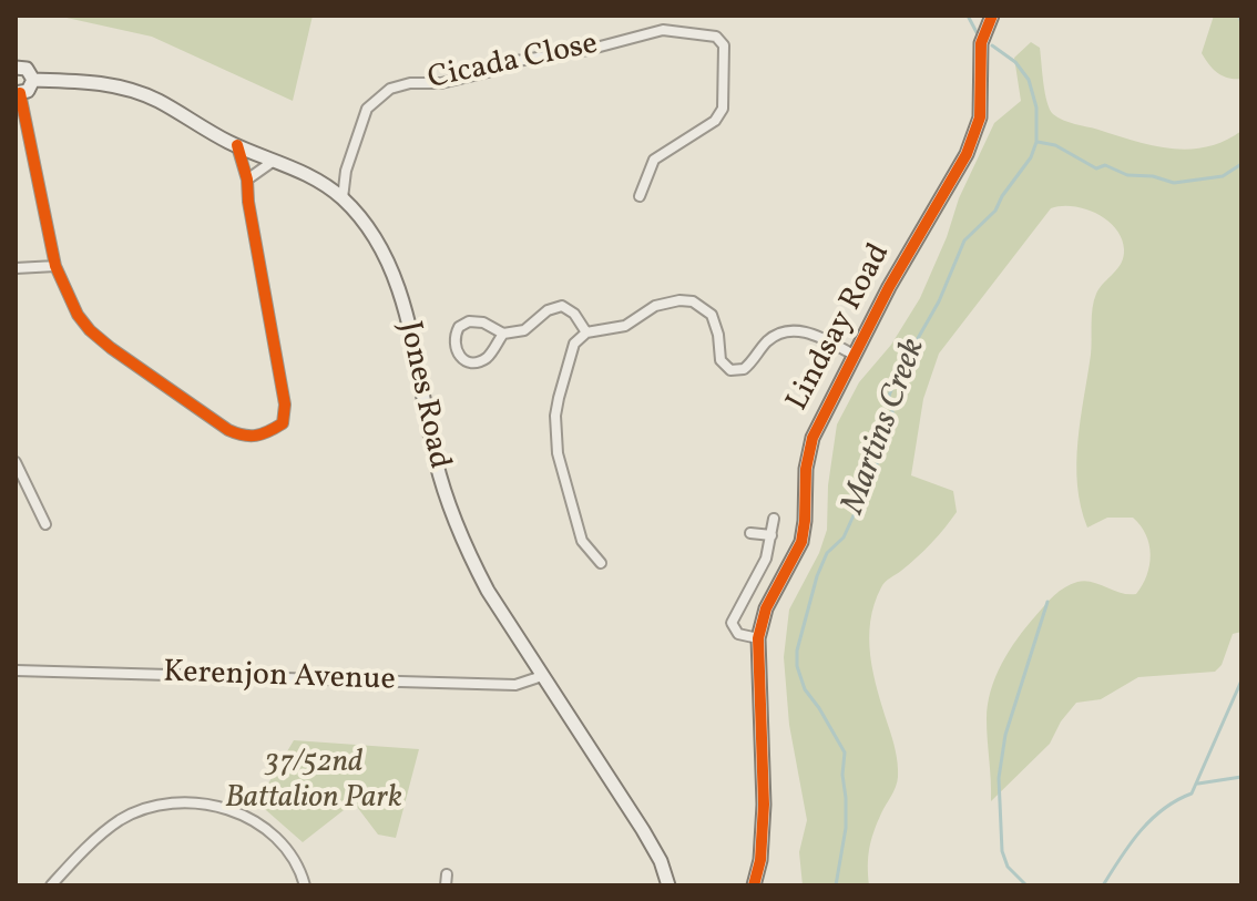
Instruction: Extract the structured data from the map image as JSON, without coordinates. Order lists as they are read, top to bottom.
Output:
{
  "streets": {
    "main road": ["Lindsay Road", "Jones Road"],
    "street": ["Cicada Close", "Kerenjon Avenue"]
  },
  "crossings": [
    ["Jones Road", "Kerenjon Avenue"]
  ],
  "water": ["Martins Creek"],
  "parks": ["37/52nd Battalion Park"]
}
